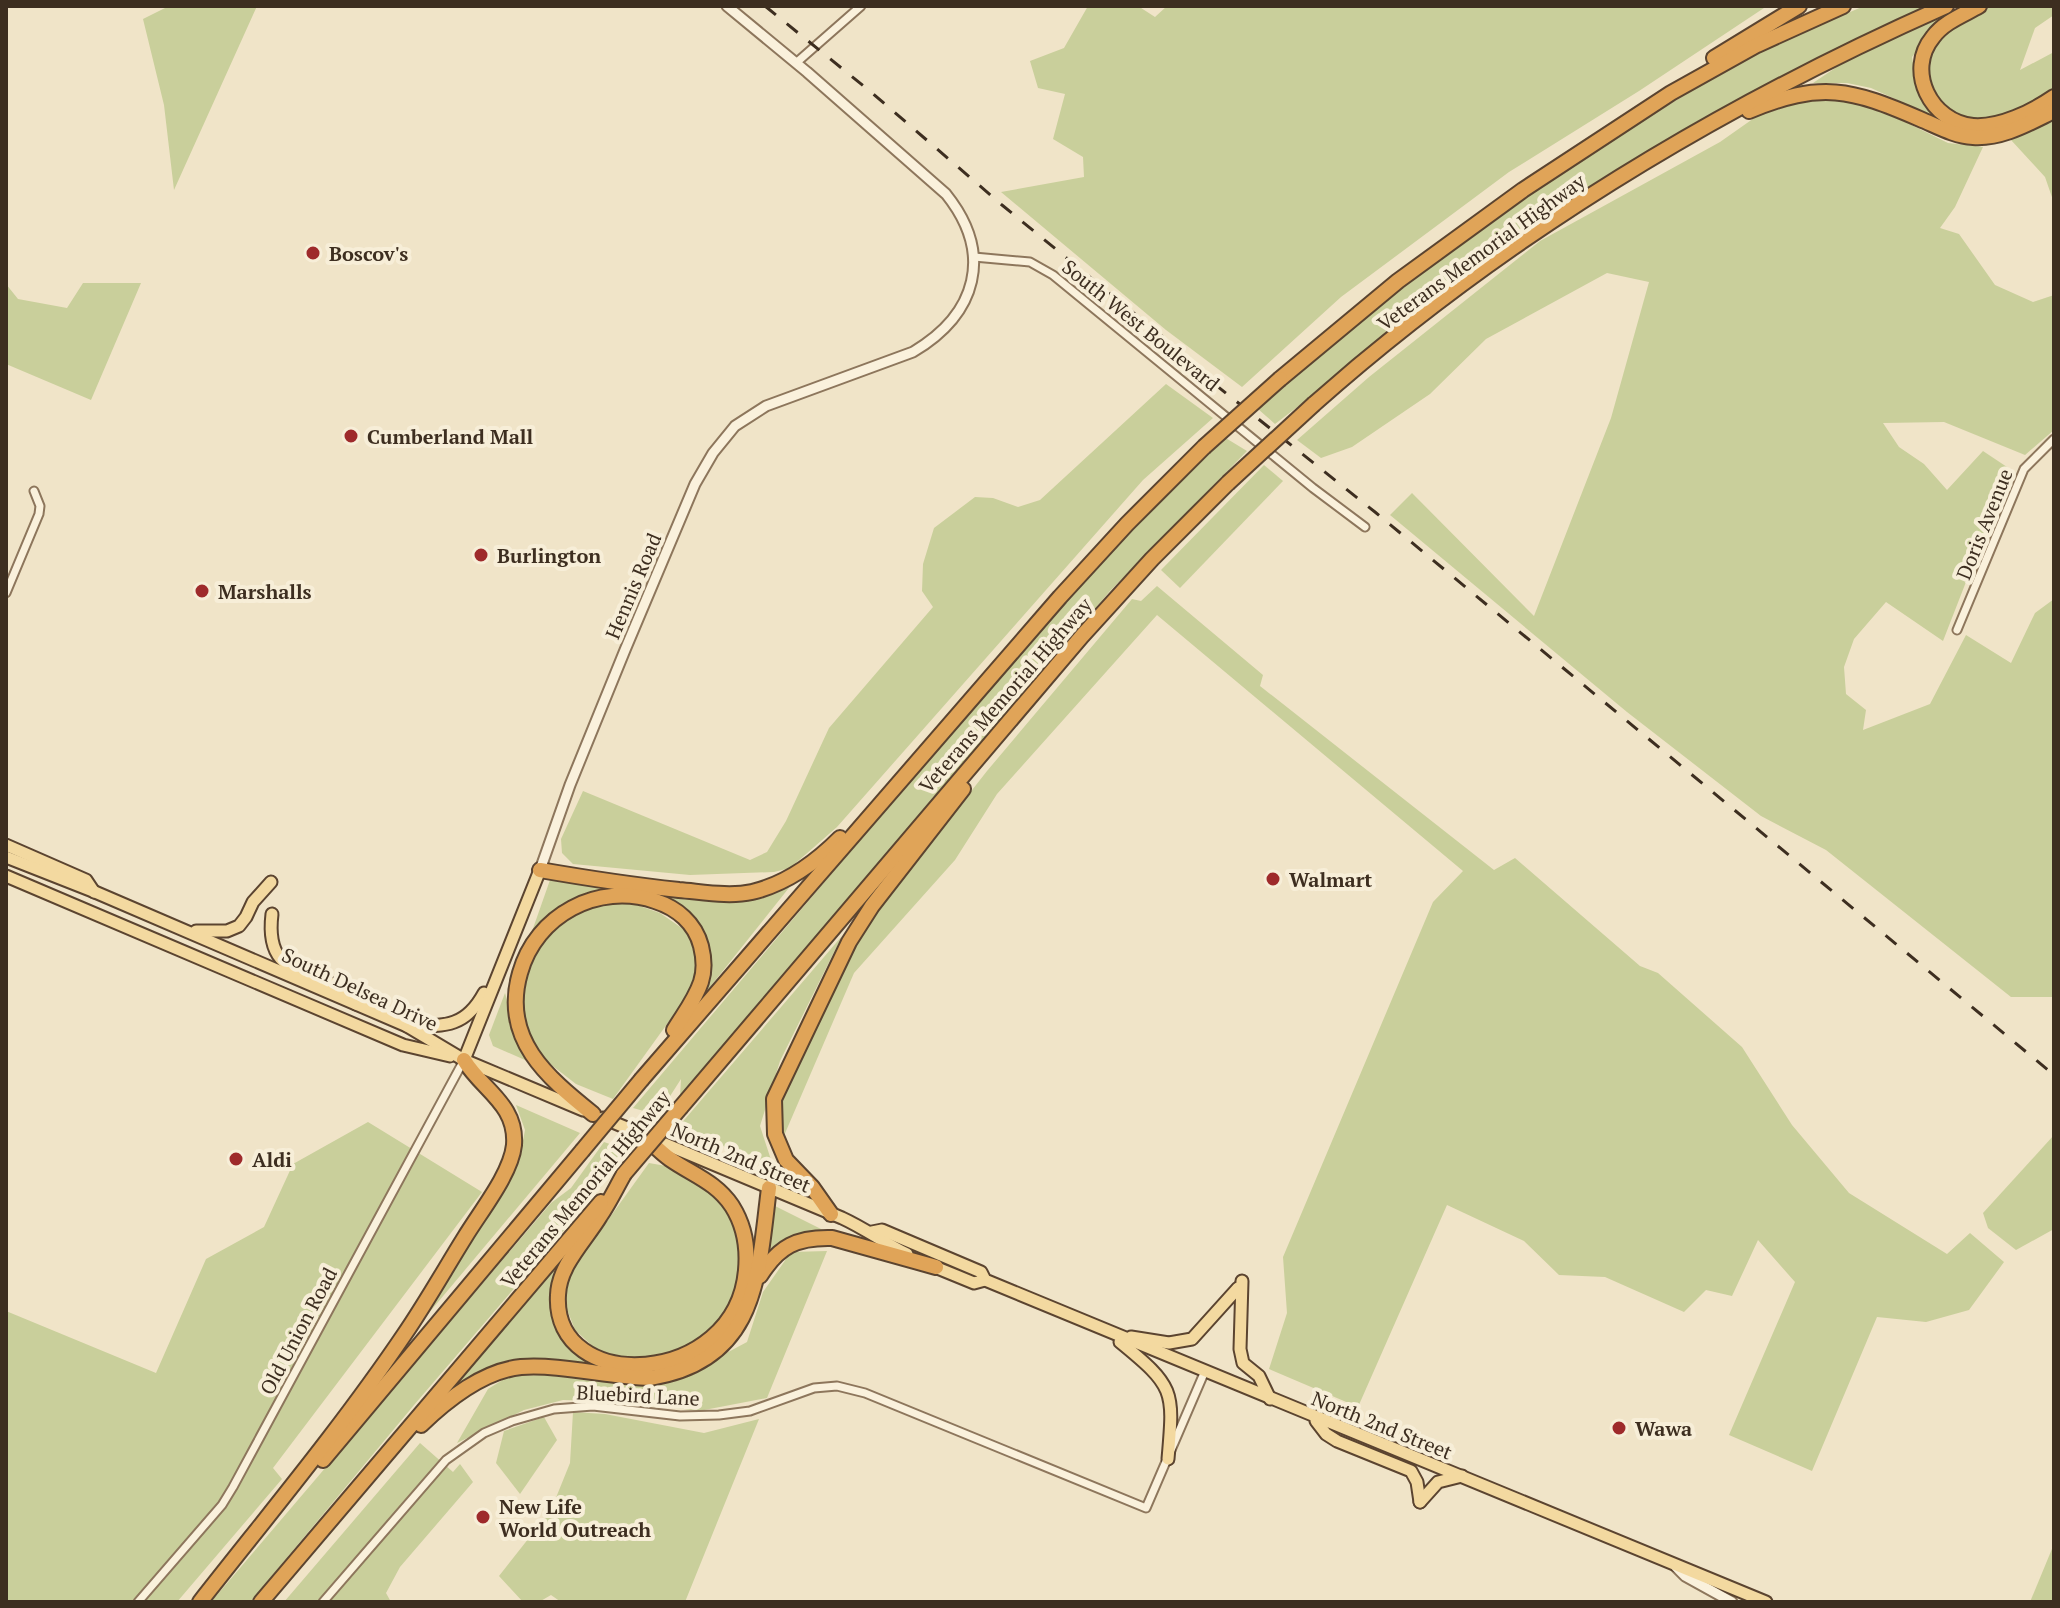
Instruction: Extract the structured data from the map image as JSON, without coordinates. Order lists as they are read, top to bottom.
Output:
{
  "streets": {
    "highway": ["Veterans Memorial Highway"],
    "main road": ["Hennis Road", "South Delsea Drive", "North 2nd Street"],
    "street": [
      "South West Boulevard",
      "Doris Avenue",
      "Old Union Road",
      "Bluebird Lane"
    ]
  },
  "crossings": [
    ["South West Boulevard", "Hennis Road"],
    ["Hennis Road", "South Delsea Drive"],
    ["Hennis Road", "North 2nd Street"],
    ["Hennis Road", "Old Union Road"],
    ["South Delsea Drive", "North 2nd Street"],
    ["South Delsea Drive", "Old Union Road"],
    ["North 2nd Street", "Old Union Road"]
  ],
  "places": [
    "Boscov's",
    "Cumberland Mall",
    "Burlington",
    "Marshalls",
    "Walmart",
    "Aldi",
    "Wawa",
    "New Life World Outreach"
  ]
}
